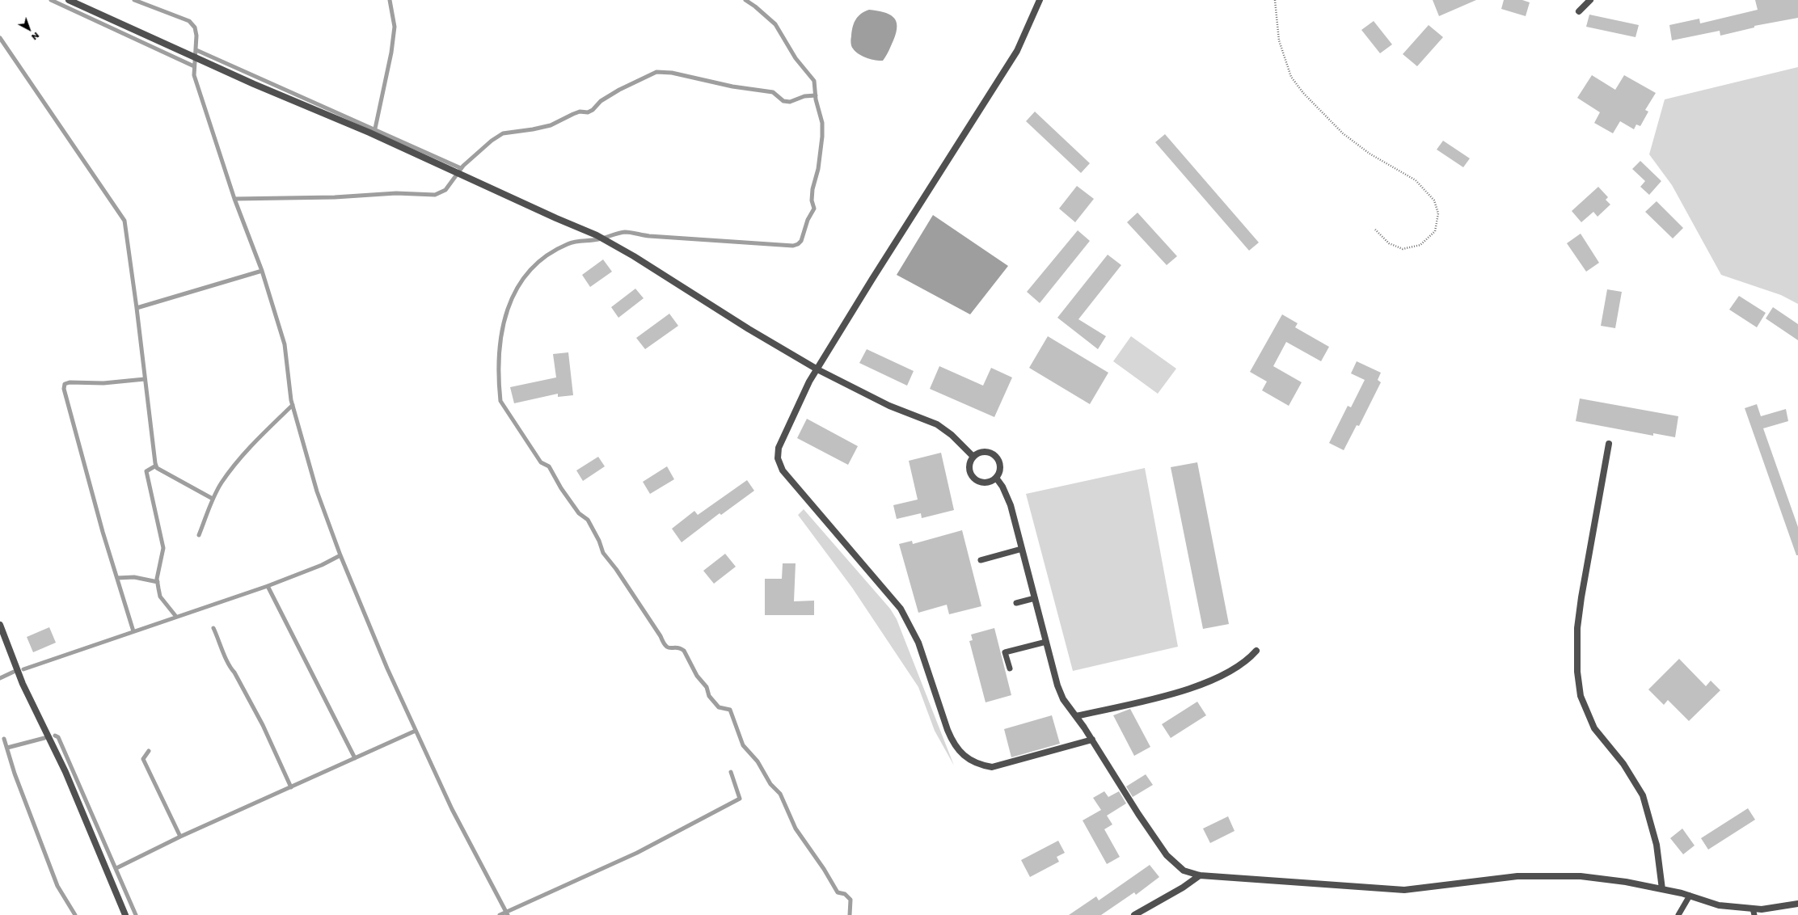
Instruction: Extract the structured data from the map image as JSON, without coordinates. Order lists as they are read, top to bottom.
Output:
{
  "north": "bottom right"
}
